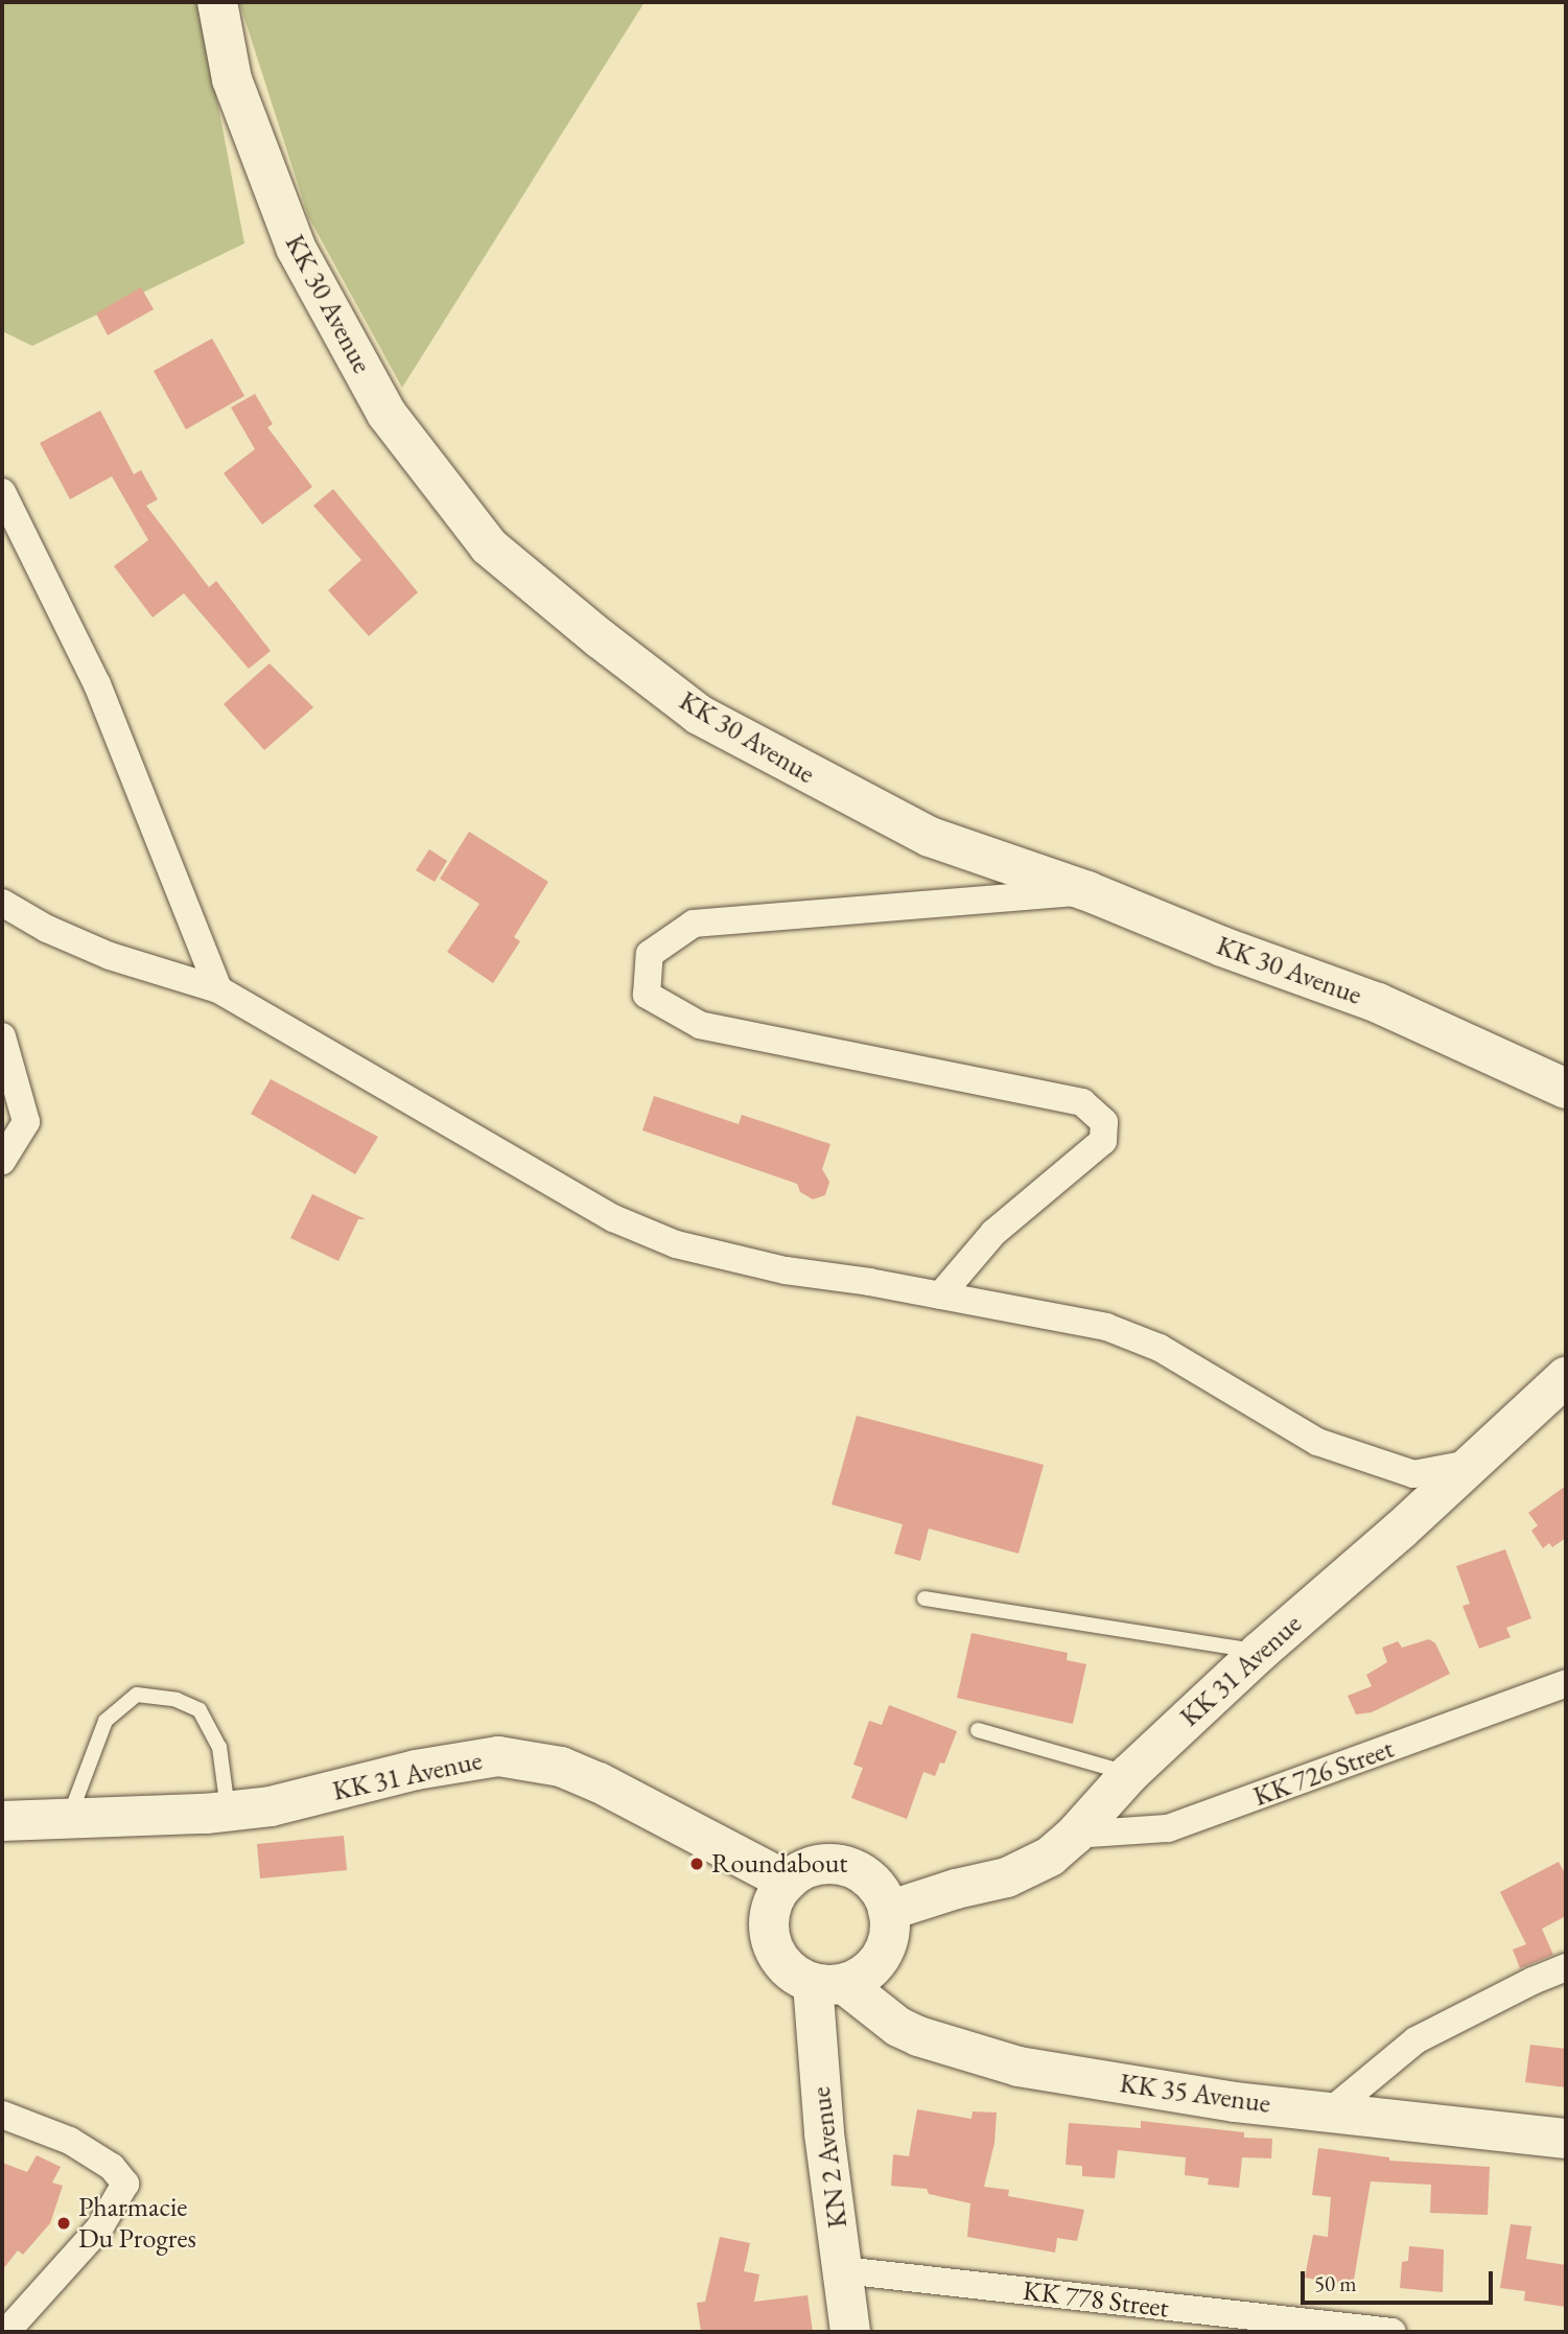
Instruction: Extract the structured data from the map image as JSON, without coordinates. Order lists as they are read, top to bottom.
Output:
{
  "streets": {
    "main road": [
      "KK 30 Avenue",
      "KK 31 Avenue",
      "KK 35 Avenue",
      "KN 2 Avenue"
    ],
    "street": ["KK 726 Street", "KK 778 Street"]
  },
  "crossings": [
    ["KK 31 Avenue", "KK 726 Street"],
    ["KK 31 Avenue", "KK 35 Avenue"],
    ["KK 31 Avenue", "KN 2 Avenue"],
    ["KK 35 Avenue", "KN 2 Avenue"],
    ["KN 2 Avenue", "KK 778 Street"]
  ],
  "places": ["Roundabout", "Pharmacie Du Progres"],
  "scale_bar": "50 m"
}
